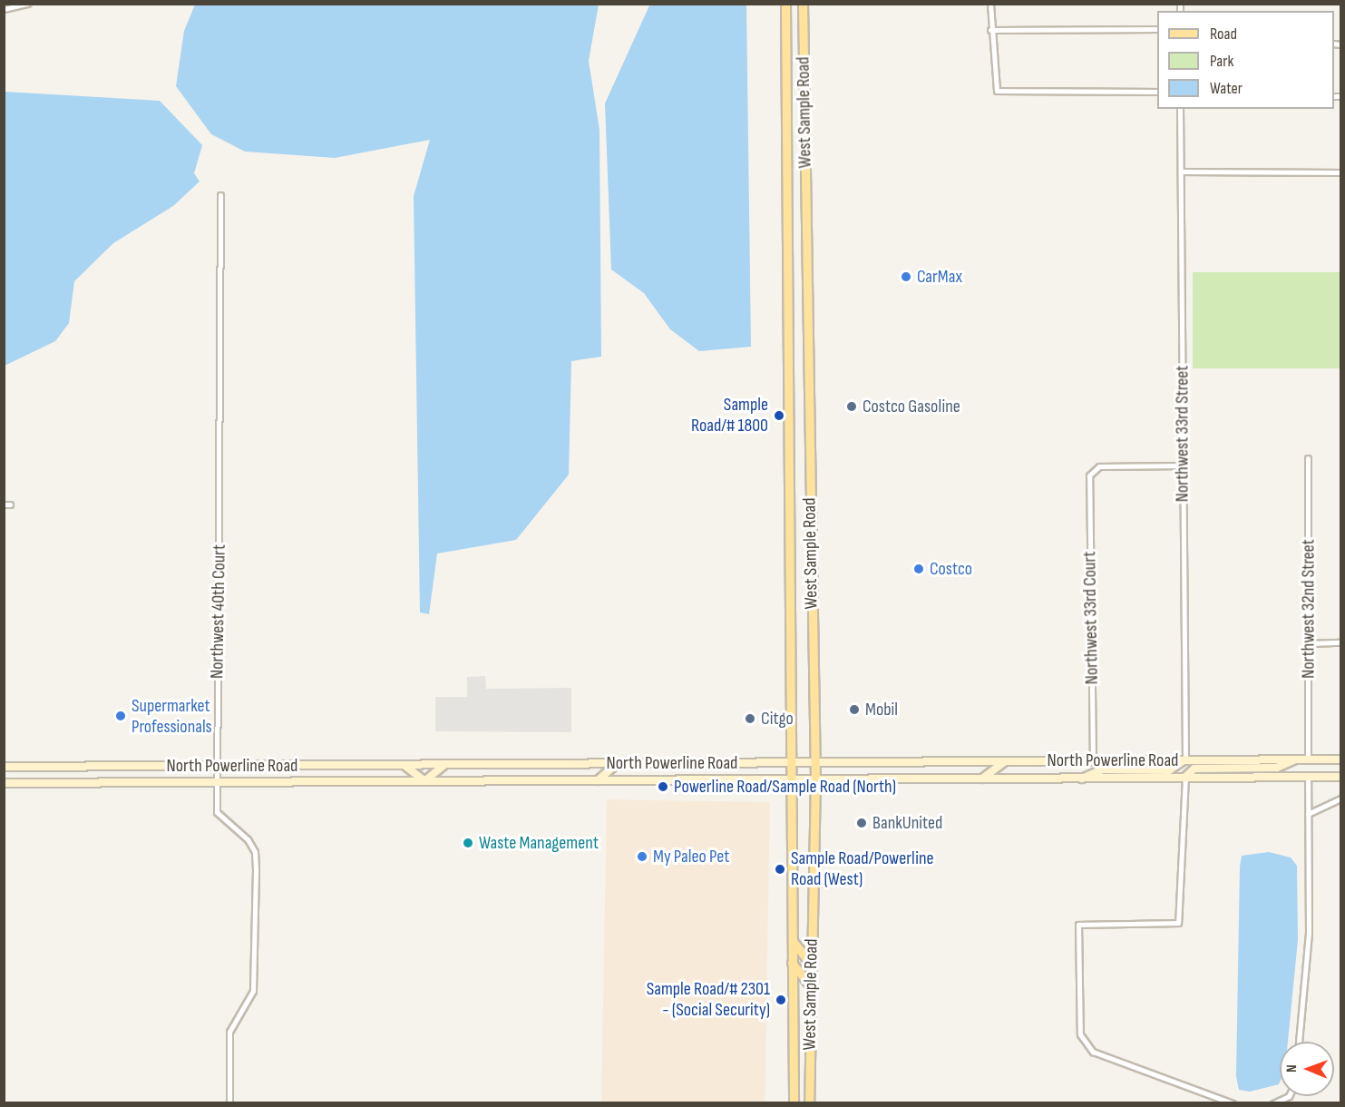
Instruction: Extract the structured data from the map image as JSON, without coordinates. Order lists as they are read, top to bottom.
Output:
{
  "streets": {
    "main road": ["West Sample Road", "North Powerline Road"],
    "street": [
      "Northwest 33rd Street",
      "Northwest 32nd Street",
      "Northwest 40th Court",
      "Northwest 33rd Court"
    ]
  },
  "crossings": [
    ["West Sample Road", "North Powerline Road"],
    ["Northwest 33rd Street", "Northwest 33rd Court"],
    ["Northwest 33rd Street", "North Powerline Road"],
    ["Northwest 32nd Street", "North Powerline Road"],
    ["Northwest 40th Court", "North Powerline Road"],
    ["Northwest 33rd Court", "North Powerline Road"]
  ],
  "places": [
    "CarMax",
    "Costco Gasoline",
    "Sample Road/# 1800",
    "Costco",
    "Mobil",
    "Supermarket Professionals",
    "Citgo",
    "Powerline Road/Sample Road (North)",
    "BankUnited",
    "Waste Management",
    "My Paleo Pet",
    "Sample Road/Powerline Road (West)",
    "Sample Road/# 2301 - (Social Security)"
  ],
  "legend": ["Road", "Park", "Water"],
  "north": "left"
}
